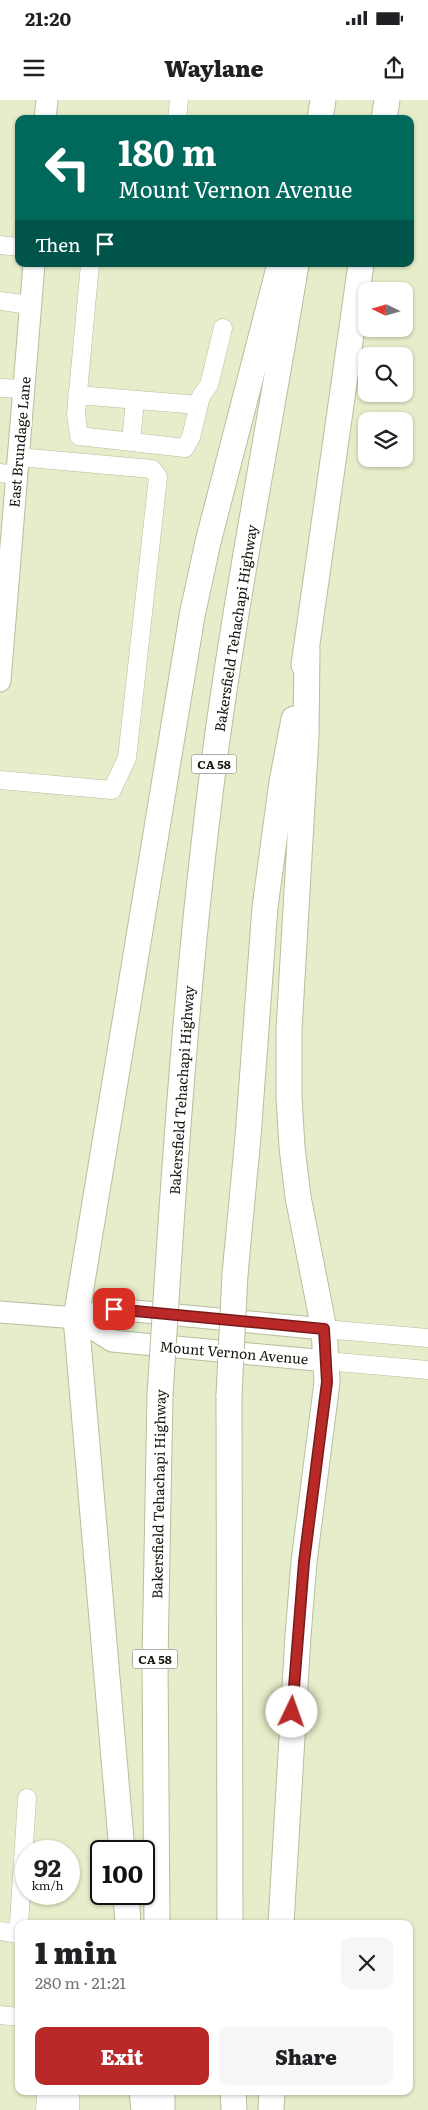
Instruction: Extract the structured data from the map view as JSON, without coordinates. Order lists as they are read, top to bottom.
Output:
{
  "streets": {
    "highway": ["Bakersfield Tehachapi Highway", "CA 58"],
    "main road": ["East Brundage Lane", "Mount Vernon Avenue"]
  },
  "north": "left",
  "page": {
    "status": "21:20",
    "header": "Waylane",
    "turn": ["180 m", "Mount Vernon Avenue"],
    "then": "Then",
    "speed": "92 km/h",
    "limit": "100",
    "heading": ["1 min", "280 m · 21:21"],
    "buttons": ["Exit", "Share"]
  }
}
